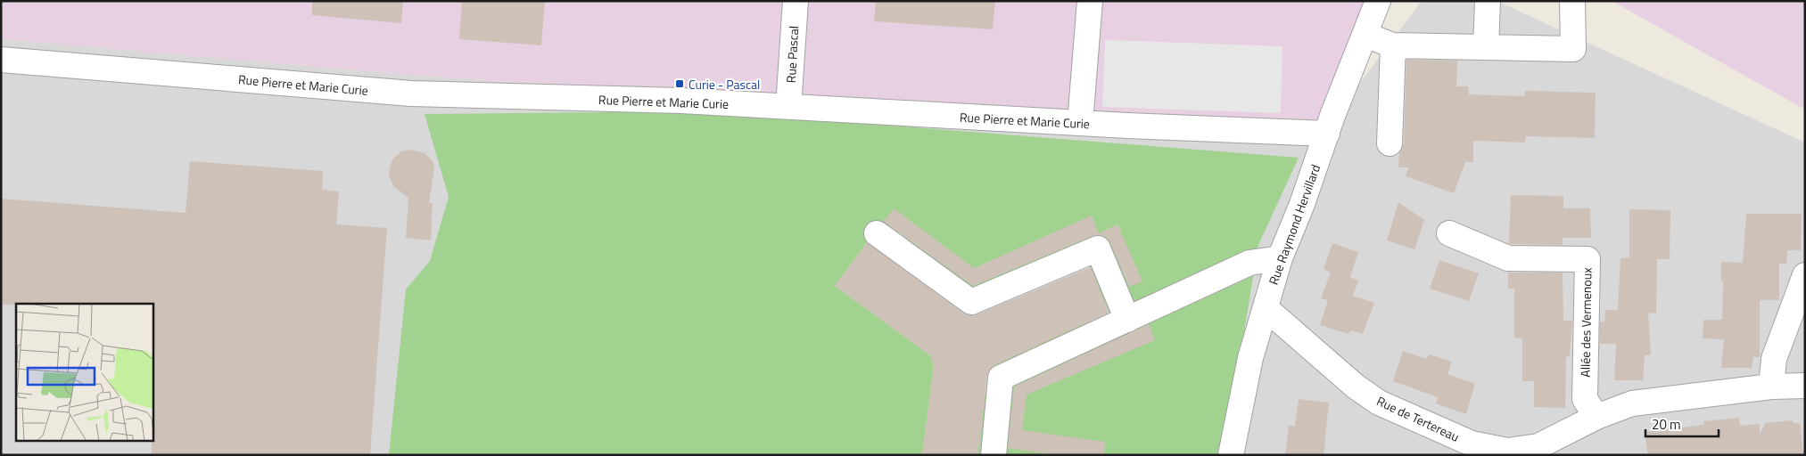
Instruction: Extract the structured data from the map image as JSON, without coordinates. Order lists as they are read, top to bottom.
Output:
{
  "streets": {
    "street": [
      "Rue Pascal",
      "Rue Pierre et Marie Curie",
      "Rue Raymond Hervillard",
      "Allée des Vermenoux",
      "Rue de Tertereau"
    ]
  },
  "crossings": [
    ["Rue Pascal", "Rue Pierre et Marie Curie"],
    ["Rue Pierre et Marie Curie", "Rue Raymond Hervillard"],
    ["Rue Raymond Hervillard", "Rue de Tertereau"],
    ["Allée des Vermenoux", "Rue de Tertereau"]
  ],
  "places": {
    "transit": ["Curie - Pascal"]
  },
  "scale_bar": "20 m"
}
